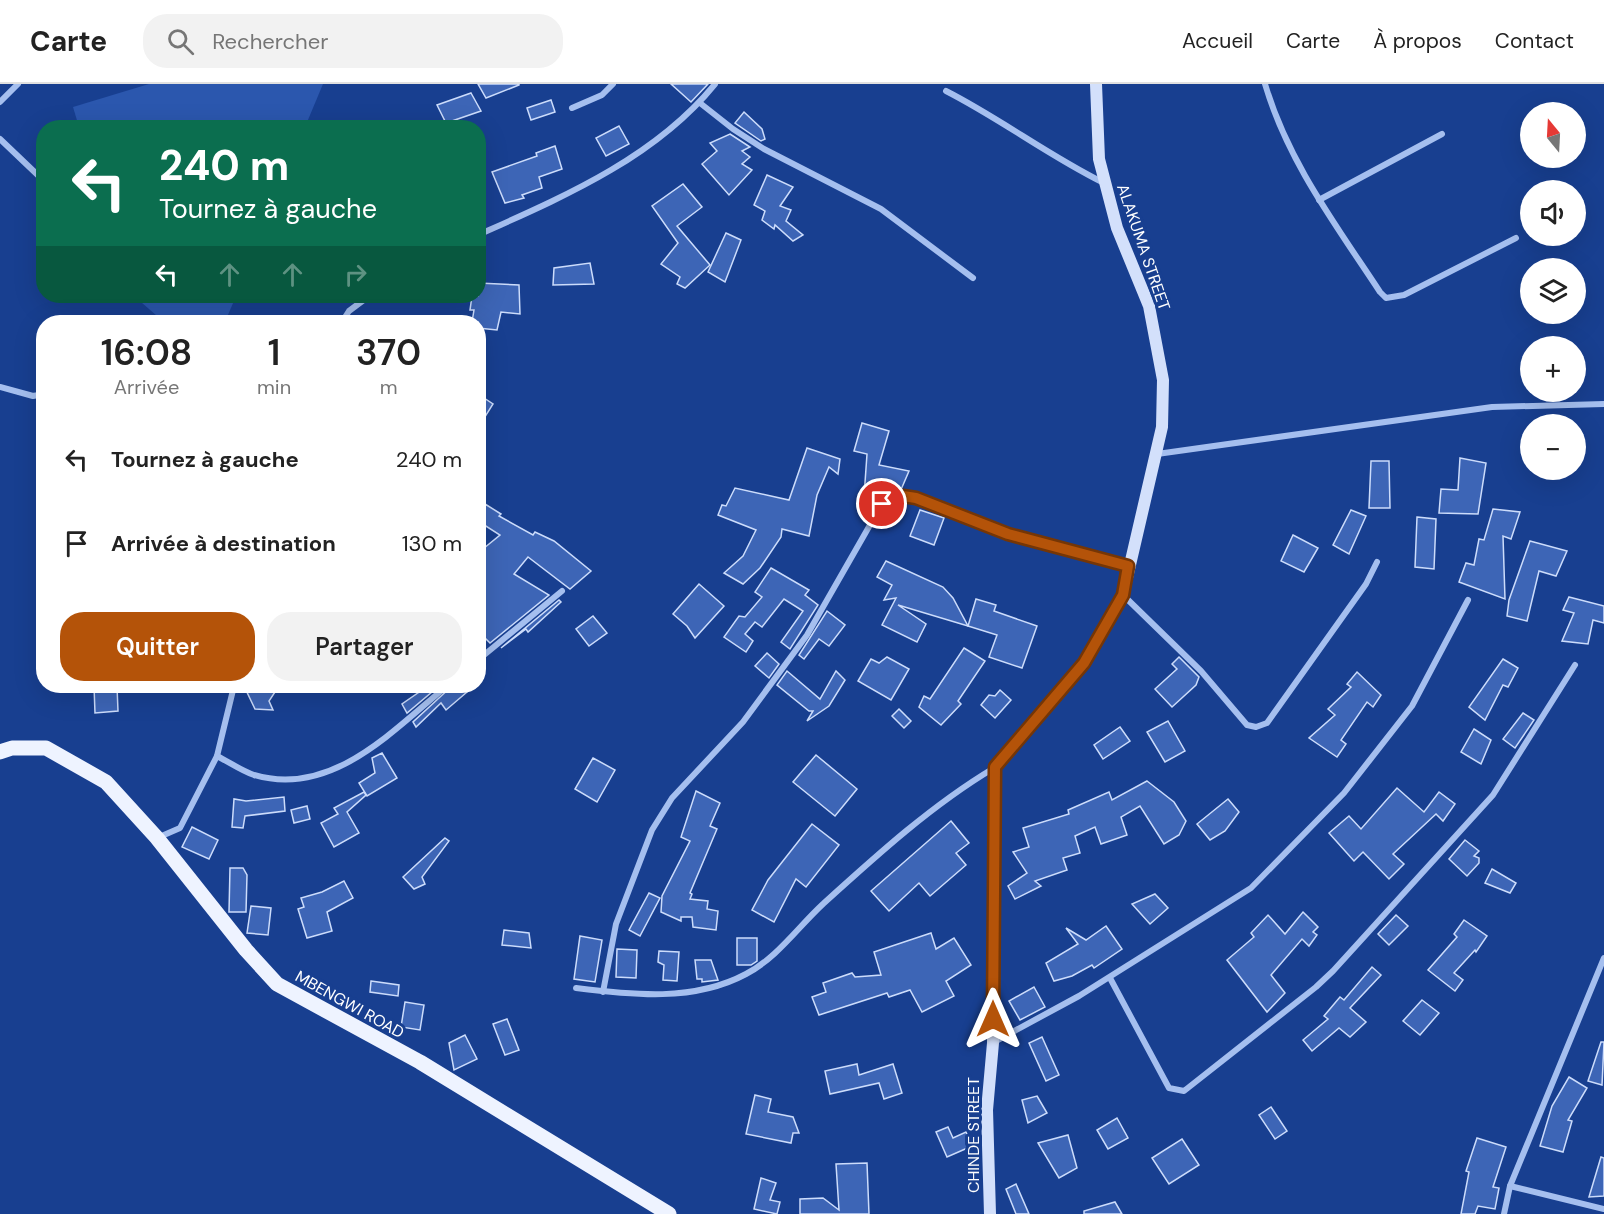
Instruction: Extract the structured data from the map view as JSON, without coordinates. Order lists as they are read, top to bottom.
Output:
{
  "streets": {
    "main road": ["MBENGWI ROAD"],
    "street": ["ALAKUMA STREET", "CHINDE STREET"]
  },
  "north": "top",
  "page": {
    "header": "Carte",
    "search": "Rechercher",
    "nav": [
      "Accueil",
      "Carte",
      "À propos",
      "Contact"
    ],
    "map_buttons": ["+", "−"],
    "turn": ["240 m", "Tournez à gauche"],
    "eta": [
      "16:08",
      "Arrivée",
      "1",
      "min",
      "370",
      "m"
    ],
    "list": [
      {
        "name": "Tournez à gauche",
        "value": "240 m"
      },
      {
        "name": "Arrivée à destination",
        "value": "130 m"
      }
    ],
    "buttons": ["Quitter", "Partager"]
  }
}
